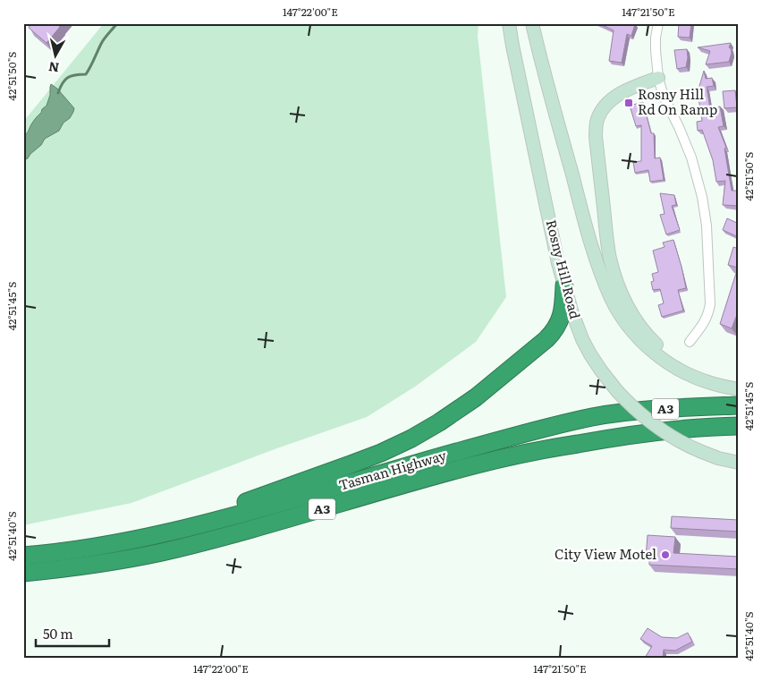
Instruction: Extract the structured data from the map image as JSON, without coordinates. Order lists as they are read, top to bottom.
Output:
{
  "streets": {
    "highway": ["A3", "Tasman Highway"],
    "main road": ["Rosny Hill Road"]
  },
  "places": {
    "transit": ["Rosny Hill Rd On Ramp"],
    "other": ["City View Motel"]
  },
  "scale_bar": "50 m",
  "north": "bottom",
  "coordinates": [
    "147°22'00\"E",
    "147°21'50\"E",
    "42°51'50\"S",
    "42°51'45\"S",
    "42°51'40\"S"
  ]
}
